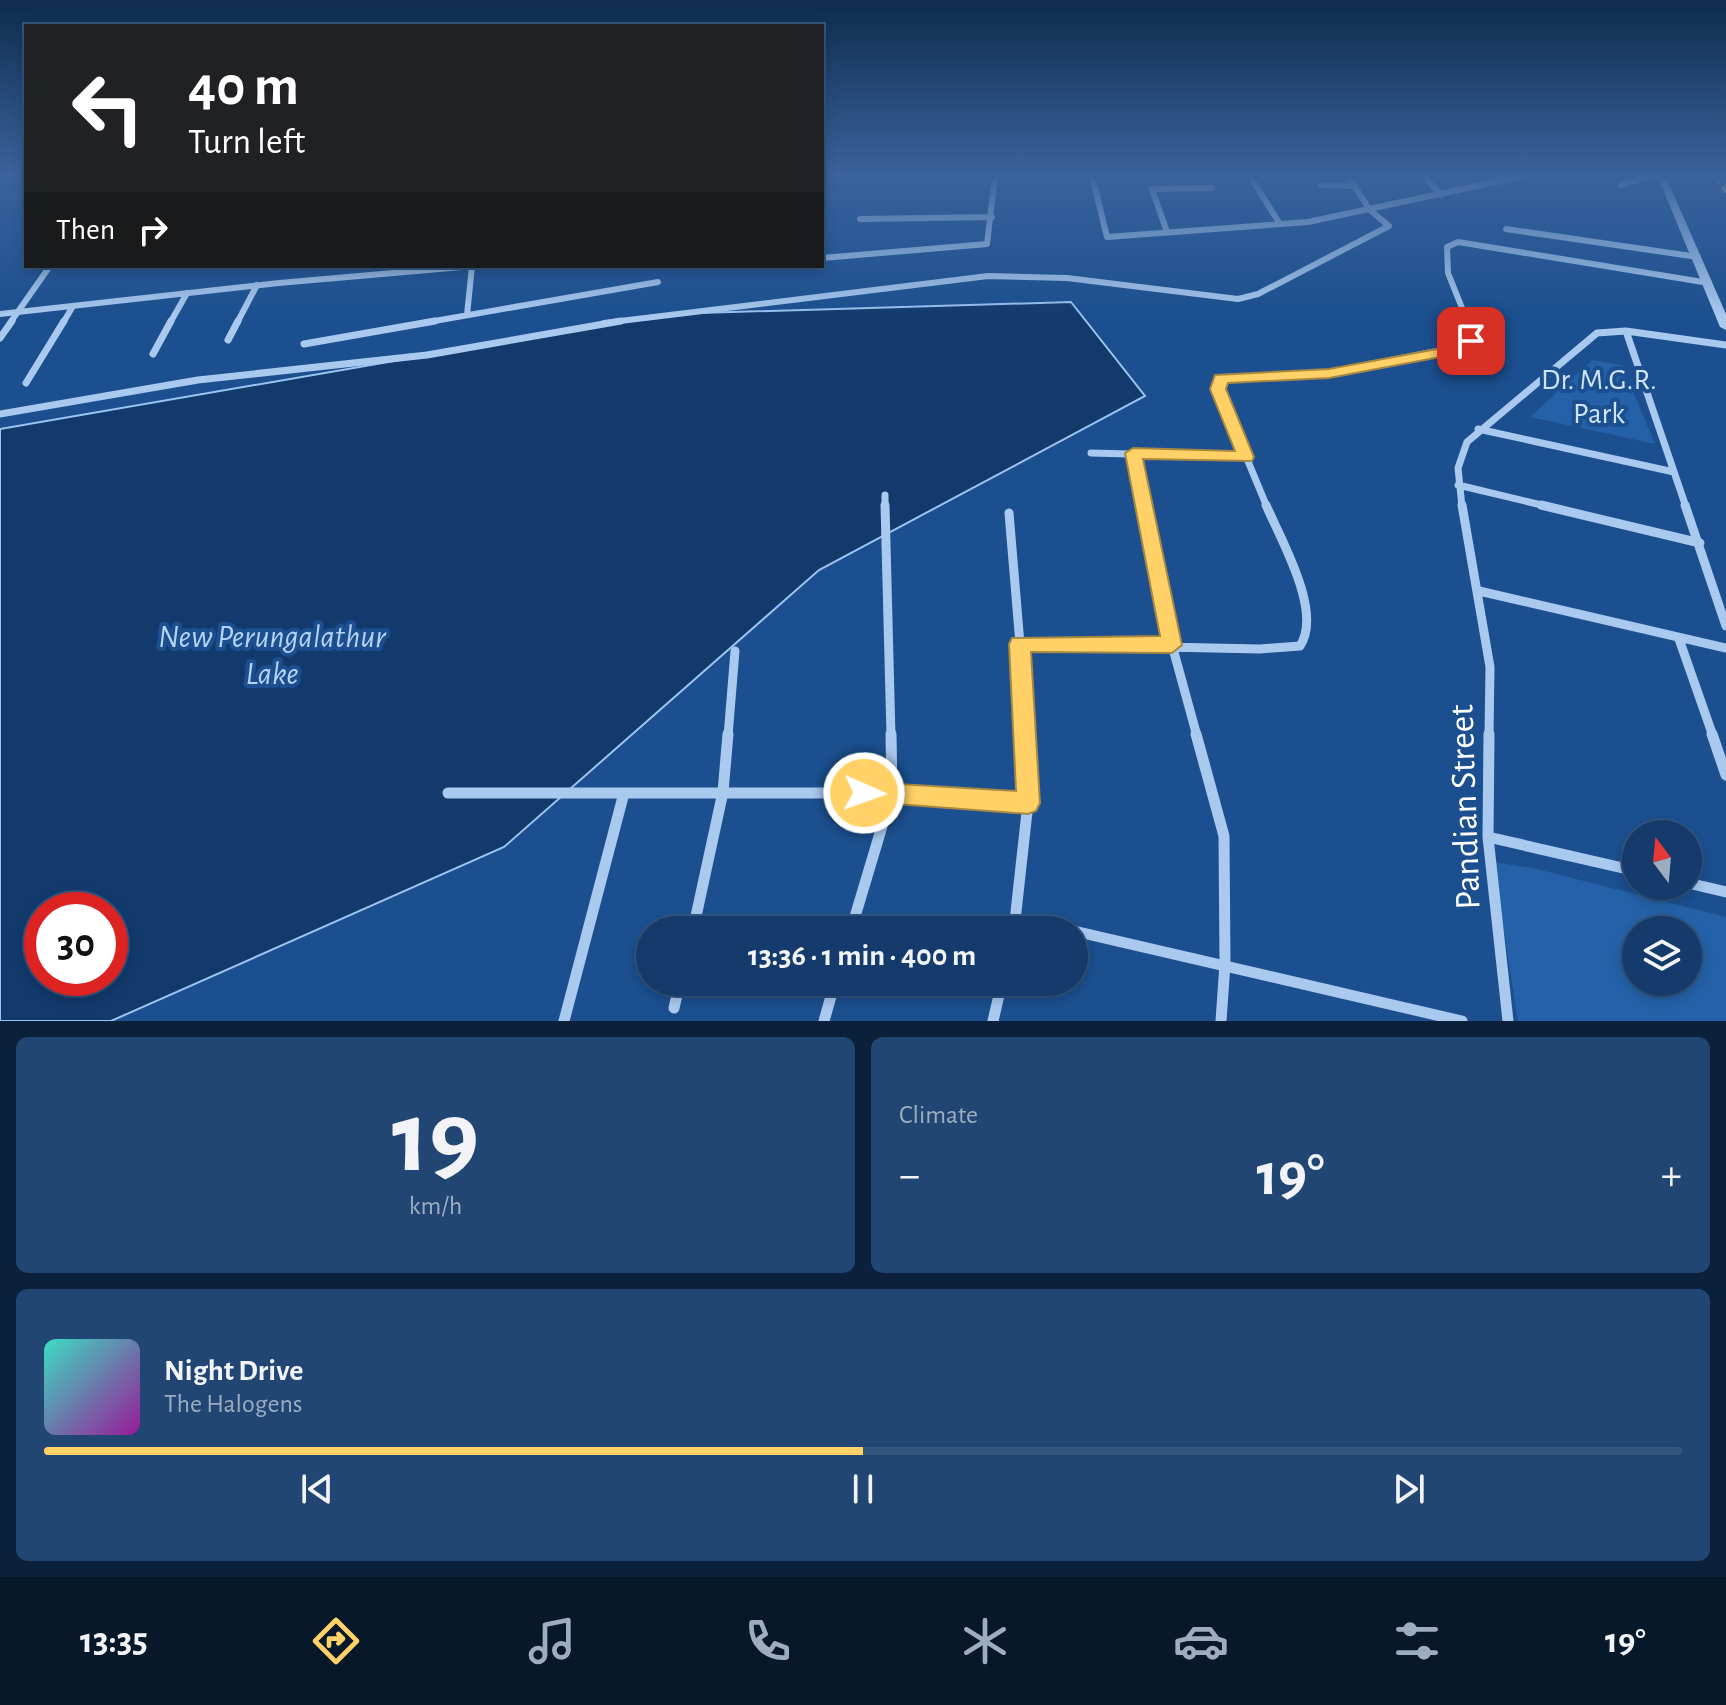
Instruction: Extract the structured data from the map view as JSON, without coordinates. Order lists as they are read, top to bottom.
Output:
{
  "streets": {
    "street": ["Pandian Street"]
  },
  "water": ["New Perungalathur Lake"],
  "parks": ["Dr. M.G.R. Park"],
  "north": "top",
  "page": {
    "turn": ["40 m", "Turn left"],
    "then": "Then",
    "limit": "30",
    "trip": "13:36 · 1 min · 400 m",
    "tile": [
      ["19", "km/h"],
      "Climate"
    ],
    "heat": ["−", "19°", "+"],
    "song": ["Night Drive", "The Halogens"],
    "tabs": ["13:35", "19°"]
  }
}
